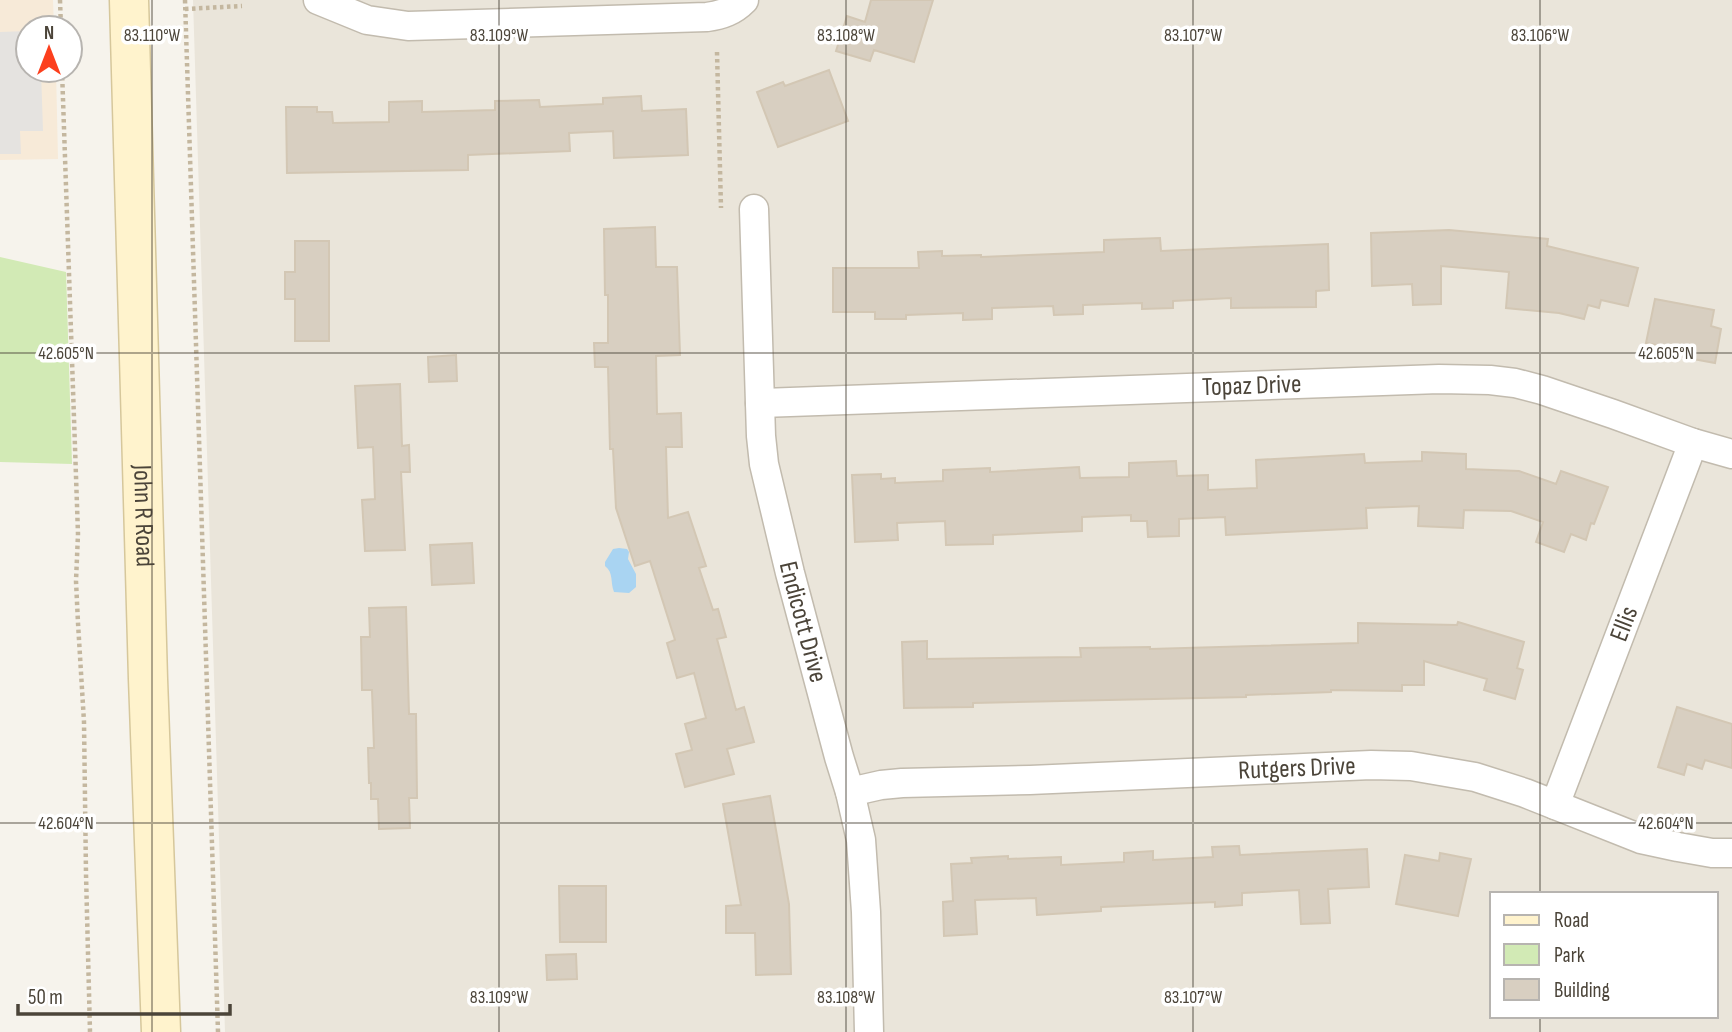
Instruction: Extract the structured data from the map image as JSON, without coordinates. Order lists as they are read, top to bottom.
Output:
{
  "streets": {
    "main road": ["John R Road"],
    "street": [
      "Topaz Drive",
      "Endicott Drive",
      "Ellis",
      "Rutgers Drive"
    ]
  },
  "crossings": [
    ["Topaz Drive", "Endicott Drive"],
    ["Topaz Drive", "Ellis"],
    ["Endicott Drive", "Rutgers Drive"],
    ["Ellis", "Rutgers Drive"]
  ],
  "legend": ["Road", "Park", "Building"],
  "scale_bar": "50 m",
  "north": "top",
  "coordinates": [
    "83.110°W",
    "83.109°W",
    "83.108°W",
    "83.107°W",
    "83.106°W",
    "42.605°N",
    "42.604°N"
  ]
}
